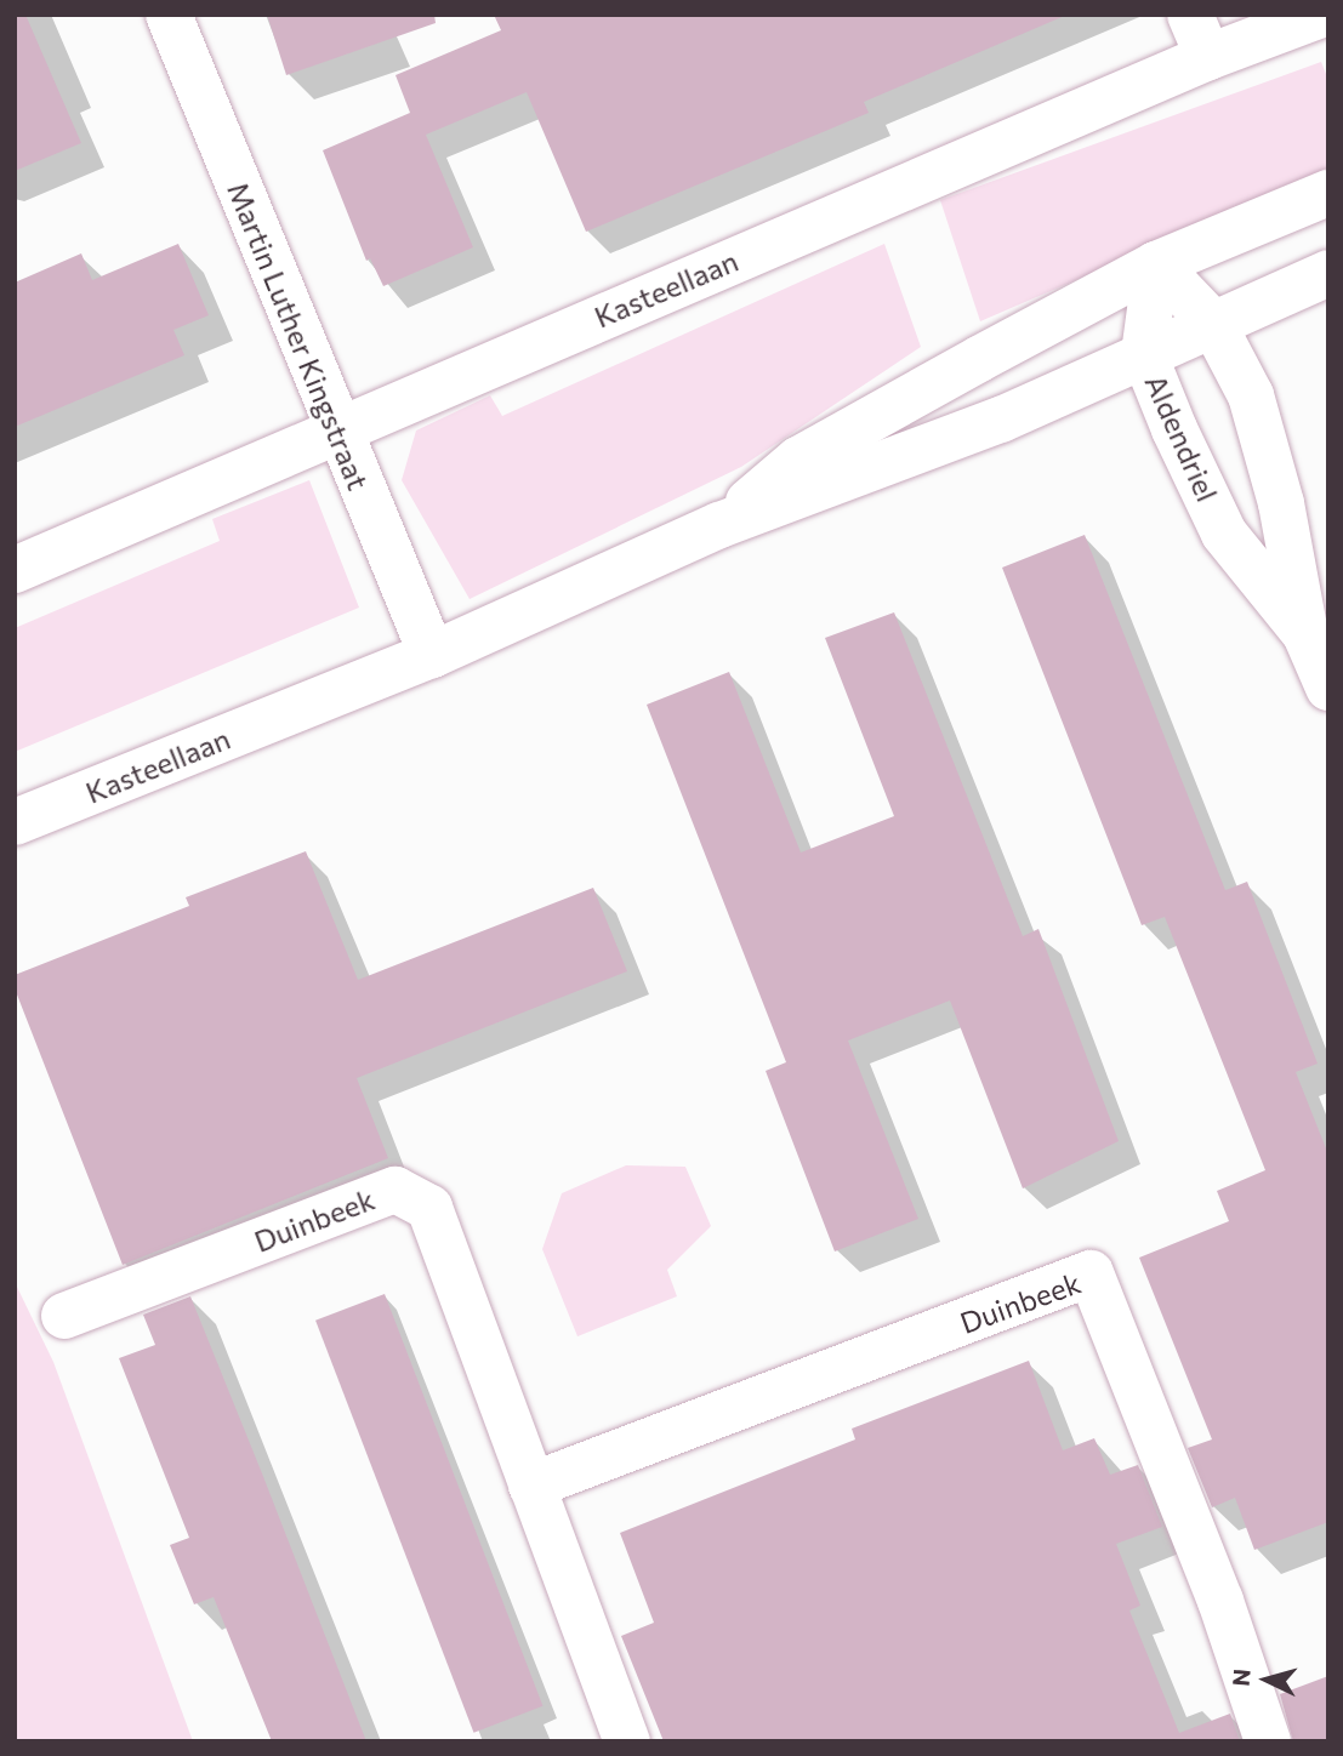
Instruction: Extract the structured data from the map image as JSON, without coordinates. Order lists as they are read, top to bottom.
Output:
{
  "streets": {
    "street": [
      "Kasteellaan",
      "Martin Luther Kingstraat",
      "Aldendriel",
      "Duinbeek"
    ]
  },
  "crossings": [
    ["Kasteellaan", "Martin Luther Kingstraat"],
    ["Kasteellaan", "Aldendriel"]
  ],
  "north": "left"
}
